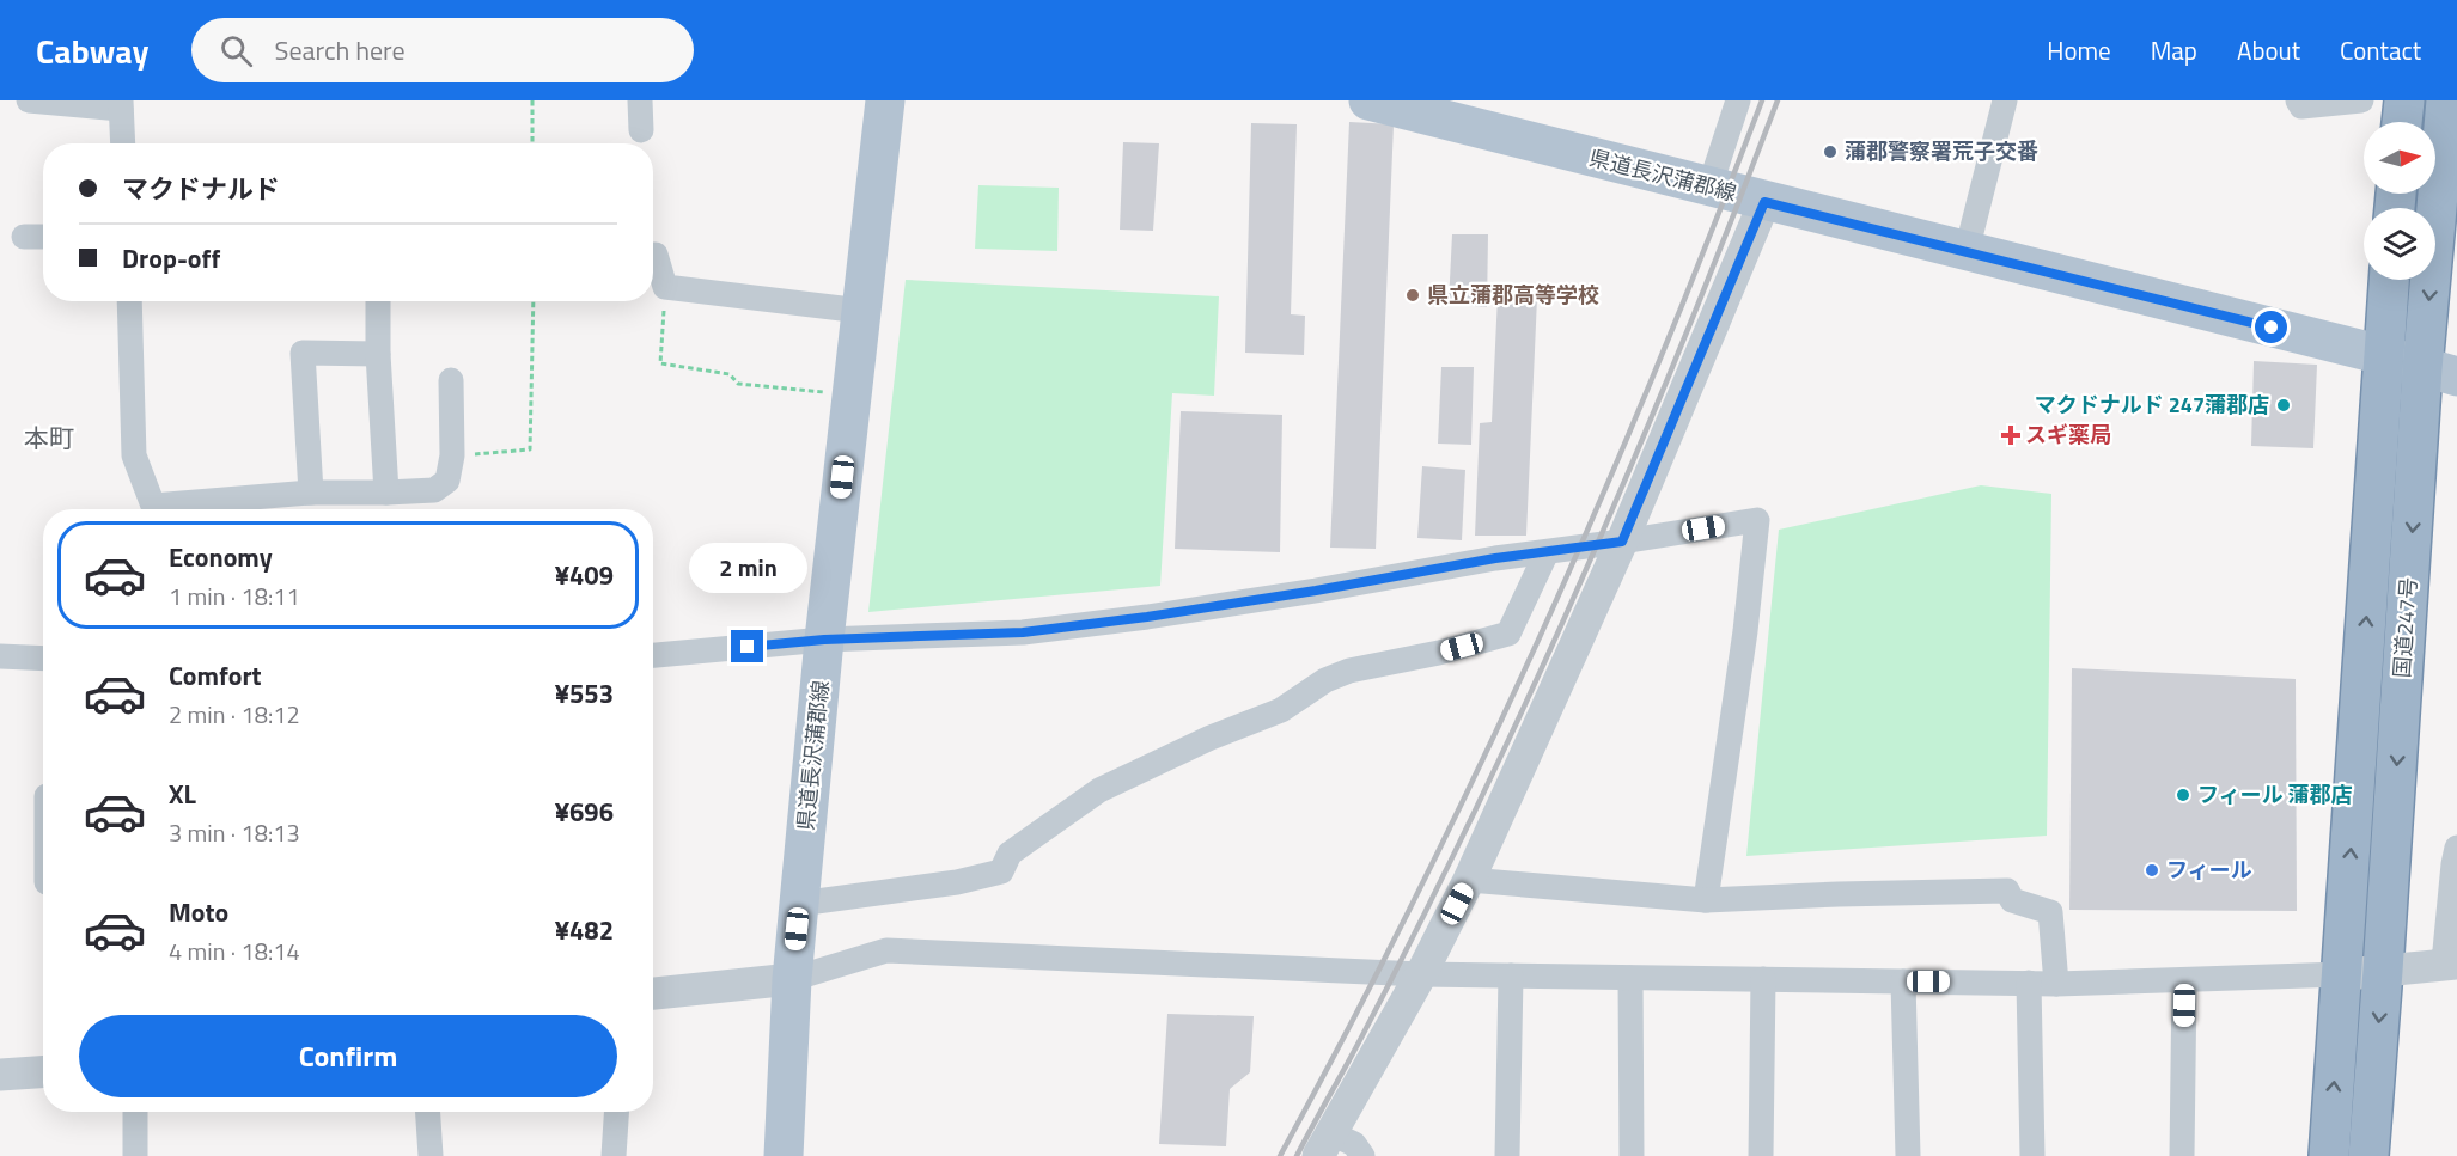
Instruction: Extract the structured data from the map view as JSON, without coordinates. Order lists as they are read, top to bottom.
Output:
{
  "streets": {
    "highway": ["国道247号"],
    "main road": ["県道長沢蒲郡線"]
  },
  "crossings": [
    ["県道長沢蒲郡線", "国道247号"]
  ],
  "districts": ["本町"],
  "places": {
    "other": [
      "蒲郡警察署荒子交番",
      "県立蒲郡高等学校",
      "マクドナルド 247蒲郡店",
      "フィール 蒲郡店",
      "フィール"
    ],
    "health": ["スギ薬局"]
  },
  "north": "right",
  "page": {
    "header": "Cabway",
    "search": "Search here",
    "nav": [
      "Home",
      "Map",
      "About",
      "Contact"
    ],
    "banner": ["マクドナルド", "Drop-off"],
    "list": [
      {
        "name": "Economy",
        "note": "1 min · 18:11",
        "value": "¥409"
      },
      {
        "name": "Comfort",
        "note": "2 min · 18:12",
        "value": "¥553"
      },
      {
        "name": "XL",
        "note": "3 min · 18:13",
        "value": "¥696"
      },
      {
        "name": "Moto",
        "note": "4 min · 18:14",
        "value": "¥482"
      }
    ],
    "bubble": "2 min",
    "buttons": "Confirm"
  }
}
